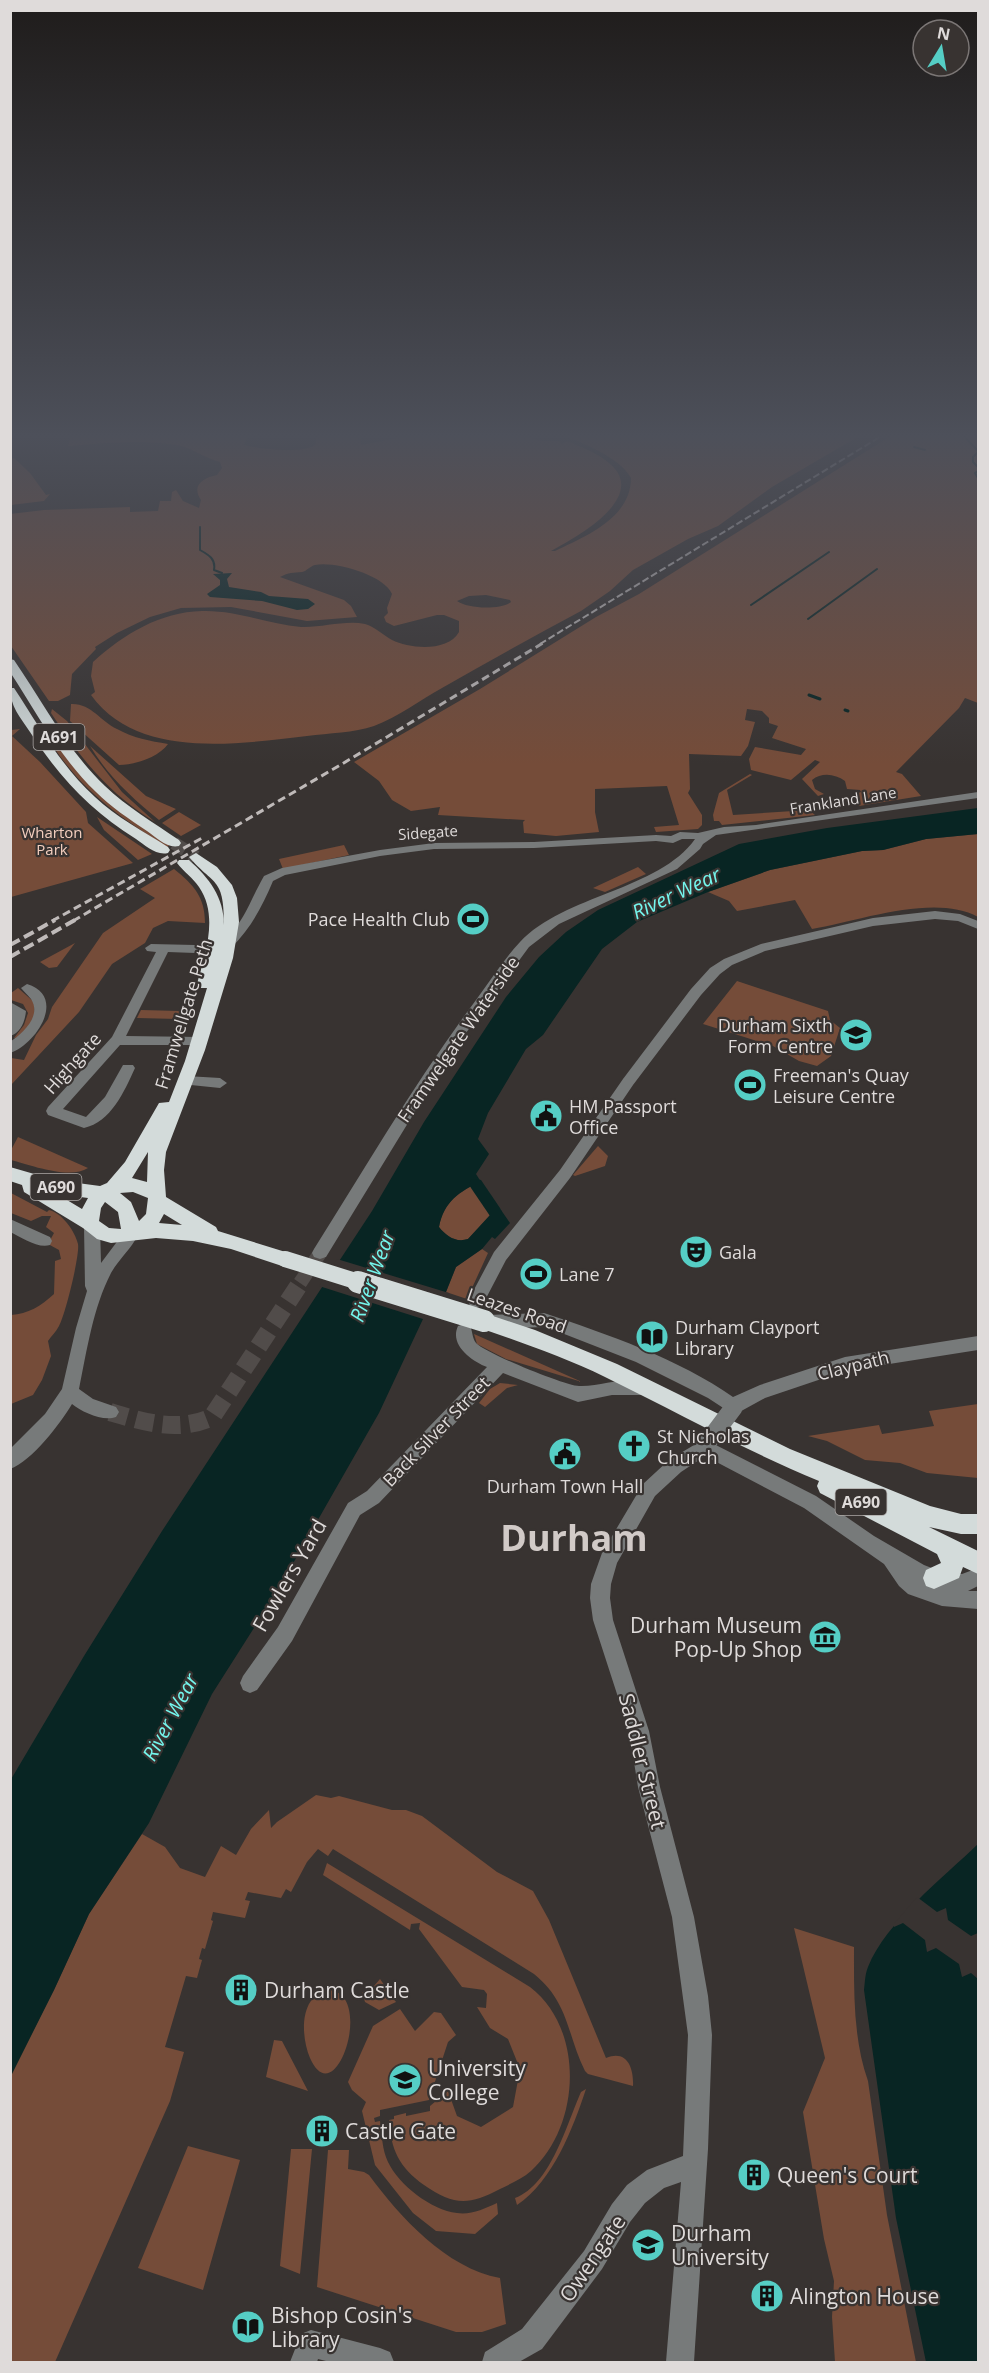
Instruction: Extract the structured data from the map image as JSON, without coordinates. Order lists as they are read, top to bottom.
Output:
{
  "streets": {
    "highway": [
      "A691",
      "Framwellgate Peth",
      "A690",
      "Leazes Road"
    ],
    "street": [
      "Frankland Lane",
      "Sidegate",
      "Framwelgate Waterside",
      "Highgate",
      "Claypath",
      "Back Silver Street",
      "Fowlers Yard",
      "Saddler Street",
      "Owengate"
    ]
  },
  "crossings": [
    ["Frankland Lane", "Sidegate"],
    ["Frankland Lane", "Framwelgate Waterside"],
    ["Sidegate", "Framwellgate Peth"],
    ["Sidegate", "Framwelgate Waterside"],
    ["Framwellgate Peth", "Highgate"],
    ["Framwellgate Peth", "A690"],
    ["Framwellgate Peth", "Leazes Road"],
    ["A690", "Leazes Road"],
    ["Claypath", "Saddler Street"],
    ["Back Silver Street", "Fowlers Yard"],
    ["Saddler Street", "Owengate"]
  ],
  "districts": ["Durham"],
  "water": ["River Wear"],
  "parks": ["Wharton Park"],
  "places": {
    "sports": ["Pace Health Club", "Freeman's Quay Leisure Centre", "Lane 7"],
    "school or university": ["Durham Sixth Form Centre", "University College", "Durham University"],
    "public building": ["HM Passport Office", "Durham Town Hall"],
    "theatre": ["Gala"],
    "library": ["Durham Clayport Library", "Bishop Cosin's Library"],
    "church": ["St Nicholas Church"],
    "museum": ["Durham Museum Pop-Up Shop"],
    "building": [
      "Durham Castle",
      "Castle Gate",
      "Queen's Court",
      "Alington House"
    ]
  },
  "north": "top"
}
